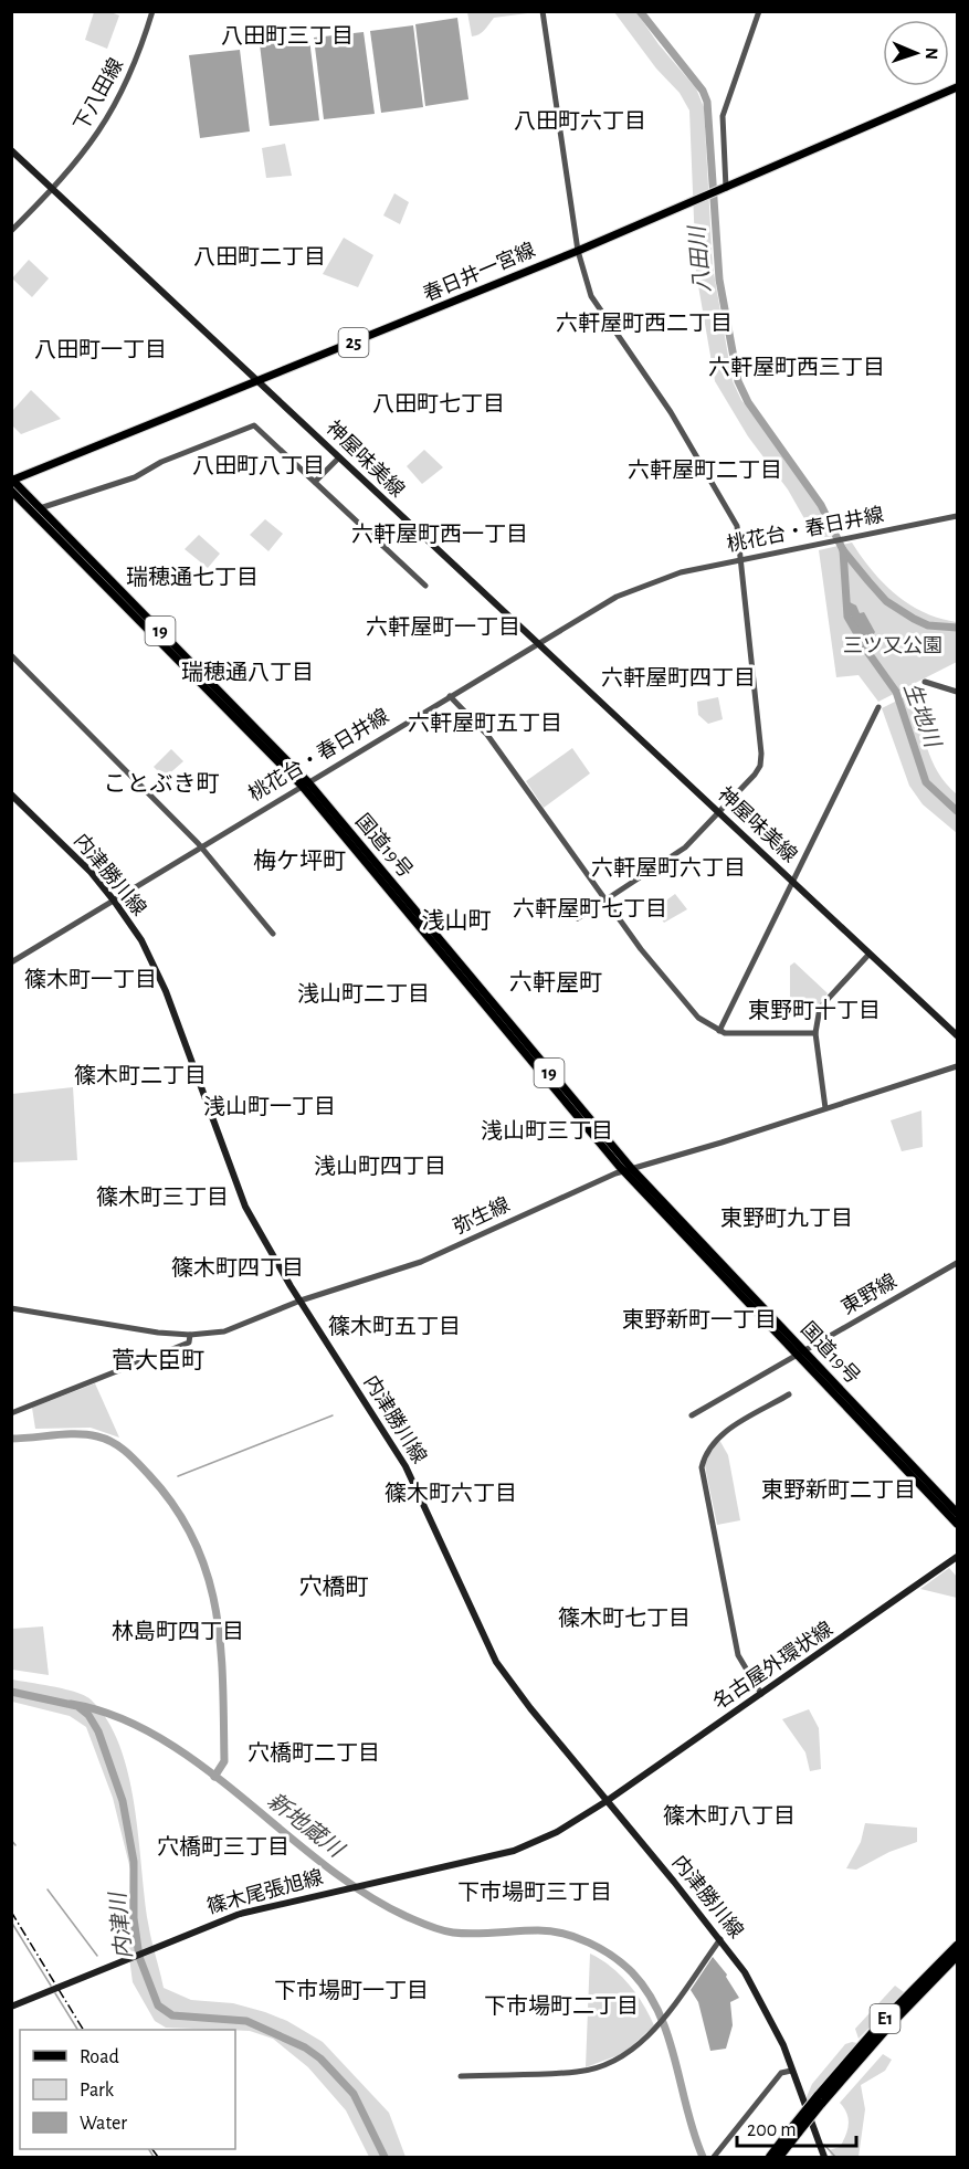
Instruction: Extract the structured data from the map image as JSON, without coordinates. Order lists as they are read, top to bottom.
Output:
{
  "streets": {
    "highway": ["E1"],
    "main road": [
      "春日井一宮線",
      "25",
      "神屋味美線",
      "19",
      "国道19号",
      "内津勝川線",
      "名古屋外環状線",
      "篠木尾張旭線"
    ],
    "street": [
      "下八田線",
      "桃花台・春日井線",
      "弥生線",
      "東野線"
    ]
  },
  "crossings": [
    ["下八田線", "神屋味美線"],
    ["春日井一宮線", "神屋味美線"],
    ["春日井一宮線", "国道19号"],
    ["神屋味美線", "桃花台・春日井線"],
    ["桃花台・春日井線", "国道19号"],
    ["桃花台・春日井線", "内津勝川線"],
    ["国道19号", "弥生線"],
    ["国道19号", "東野線"],
    ["内津勝川線", "弥生線"],
    ["内津勝川線", "名古屋外環状線"],
    ["内津勝川線", "篠木尾張旭線"],
    ["名古屋外環状線", "篠木尾張旭線"]
  ],
  "districts": [
    "八田町三丁目",
    "八田町六丁目",
    "八田町二丁目",
    "六軒屋町西二丁目",
    "八田町一丁目",
    "六軒屋町西三丁目",
    "八田町七丁目",
    "八田町八丁目",
    "六軒屋町二丁目",
    "六軒屋町西一丁目",
    "瑞穂通七丁目",
    "六軒屋町一丁目",
    "瑞穂通八丁目",
    "六軒屋町四丁目",
    "六軒屋町五丁目",
    "ことぶき町",
    "梅ケ坪町",
    "六軒屋町六丁目",
    "六軒屋町七丁目",
    "浅山町",
    "篠木町一丁目",
    "六軒屋町",
    "浅山町二丁目",
    "東野町十丁目",
    "篠木町二丁目",
    "浅山町一丁目",
    "浅山町三丁目",
    "浅山町四丁目",
    "篠木町三丁目",
    "東野町九丁目",
    "篠木町四丁目",
    "東野新町一丁目",
    "篠木町五丁目",
    "菅大臣町",
    "東野新町二丁目",
    "篠木町六丁目",
    "穴橋町",
    "篠木町七丁目",
    "林島町四丁目",
    "穴橋町二丁目",
    "篠木町八丁目",
    "穴橋町三丁目",
    "下市場町三丁目",
    "下市場町一丁目",
    "下市場町二丁目"
  ],
  "water": [
    "八田川",
    "生地川",
    "新地蔵川",
    "内津川"
  ],
  "parks": ["三ツ又公園"],
  "legend": ["Road", "Park", "Water"],
  "scale_bar": "200 m",
  "north": "right"
}
